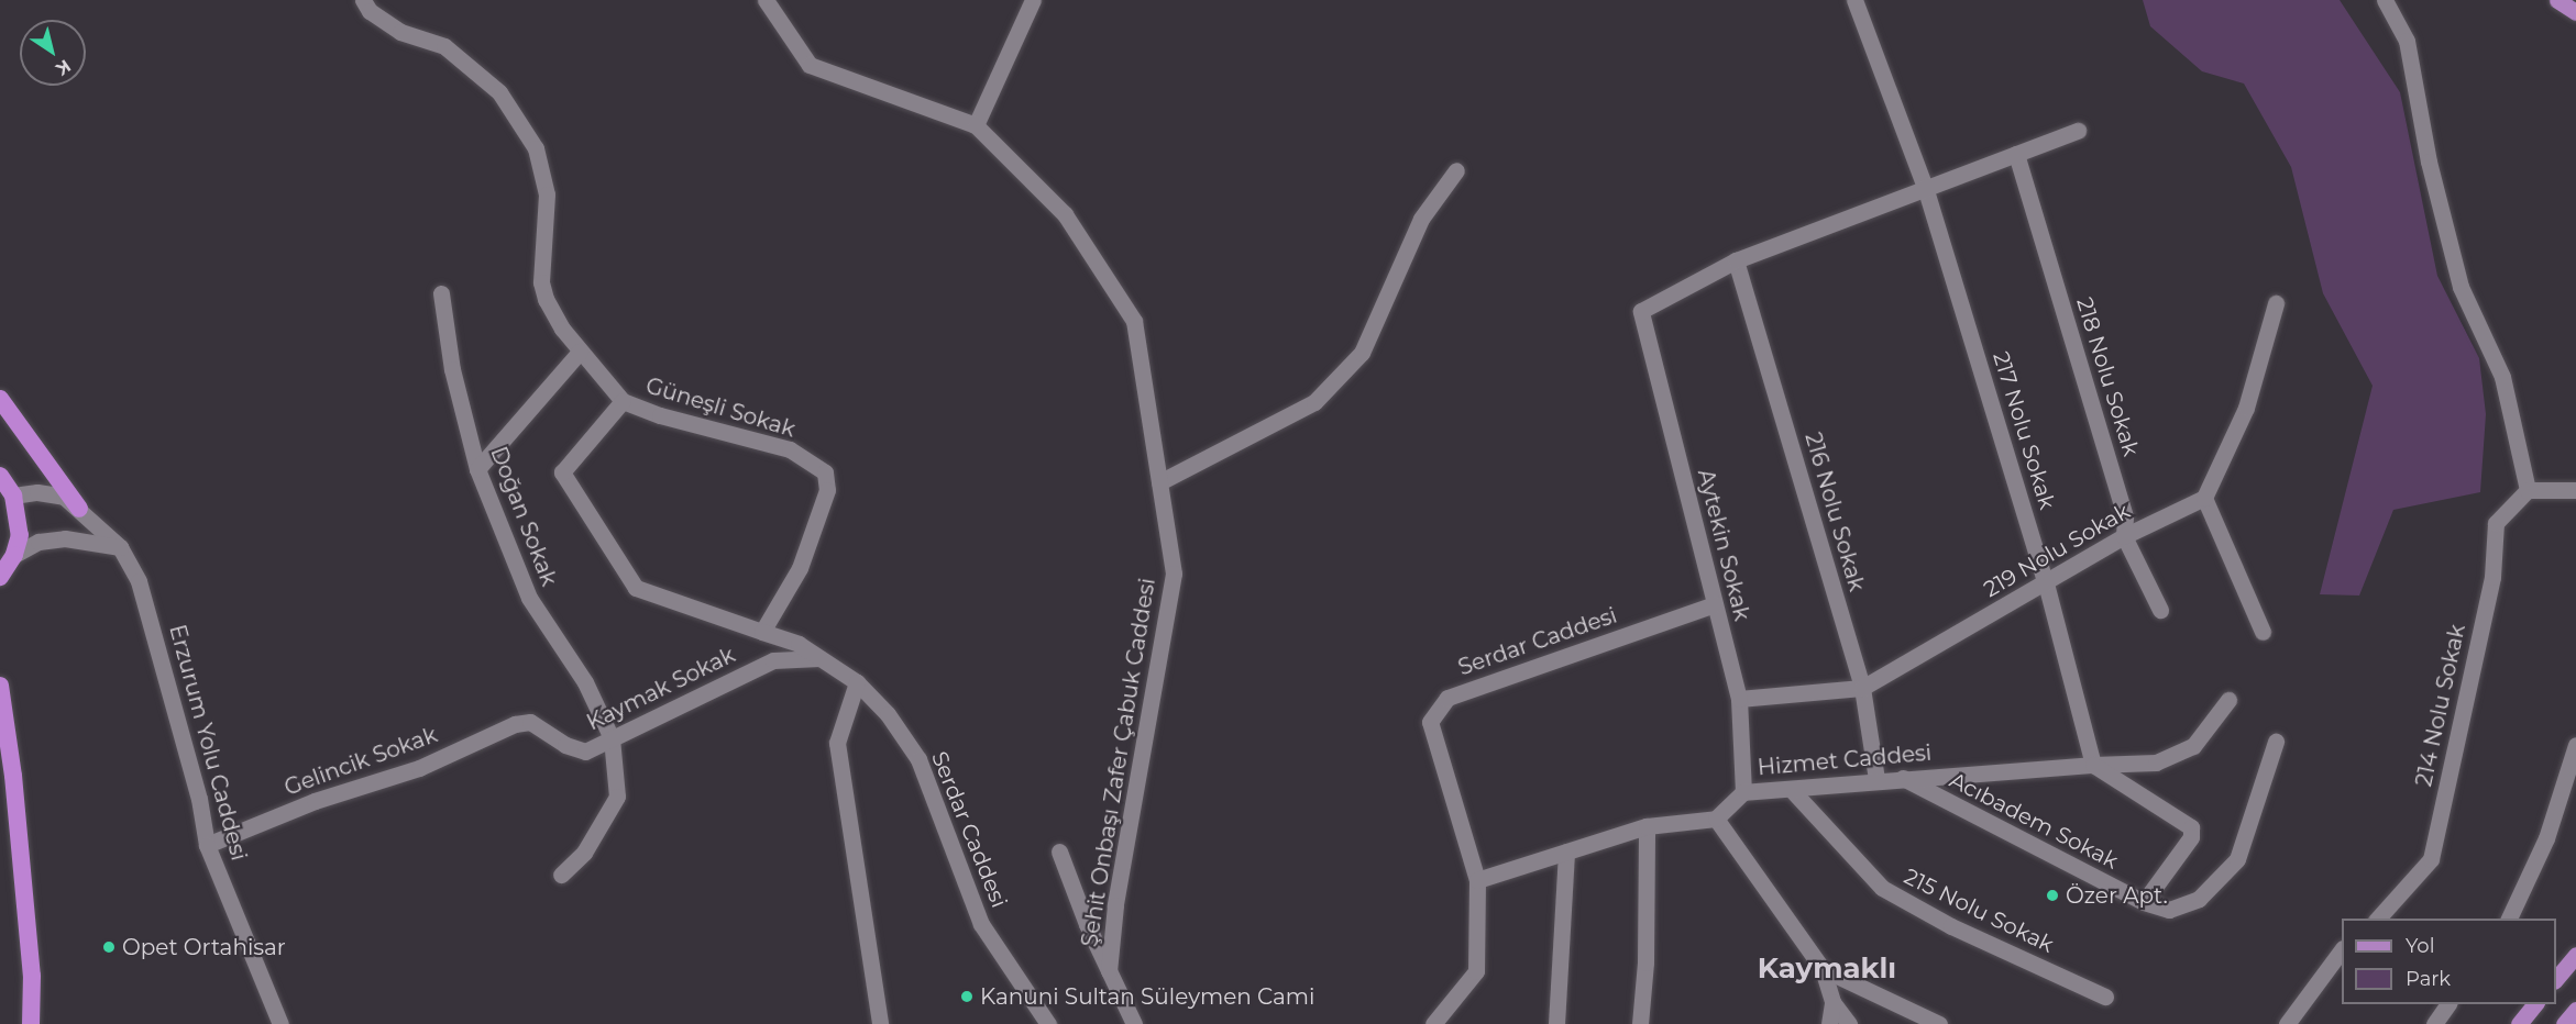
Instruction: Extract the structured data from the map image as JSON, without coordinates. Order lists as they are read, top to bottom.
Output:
{
  "streets": {
    "street": [
      "218 Nolu Sokak",
      "Güneşli Sokak",
      "217 Nolu Sokak",
      "216 Nolu Sokak",
      "Doğan Sokak",
      "Aytekin Sokak",
      "219 Nolu Sokak",
      "Serdar Caddesi",
      "Kaymak Sokak",
      "214 Nolu Sokak",
      "Erzurum Yolu Caddesi",
      "Hizmet Caddesi",
      "Gelincik Sokak",
      "Şehit Onbaşı Zafer Çabuk Caddesi",
      "Acıbadem Sokak",
      "215 Nolu Sokak"
    ]
  },
  "crossings": [
    ["218 Nolu Sokak", "219 Nolu Sokak"],
    ["Güneşli Sokak", "Serdar Caddesi"],
    ["217 Nolu Sokak", "219 Nolu Sokak"],
    ["217 Nolu Sokak", "Hizmet Caddesi"],
    ["216 Nolu Sokak", "Aytekin Sokak"],
    ["216 Nolu Sokak", "219 Nolu Sokak"],
    ["216 Nolu Sokak", "Hizmet Caddesi"],
    ["Doğan Sokak", "Kaymak Sokak"],
    ["Aytekin Sokak", "219 Nolu Sokak"],
    ["Aytekin Sokak", "Serdar Caddesi"],
    ["Aytekin Sokak", "Hizmet Caddesi"],
    ["Serdar Caddesi", "Kaymak Sokak"],
    ["Kaymak Sokak", "Gelincik Sokak"],
    ["Erzurum Yolu Caddesi", "Gelincik Sokak"],
    ["Hizmet Caddesi", "Acıbadem Sokak"],
    ["Hizmet Caddesi", "215 Nolu Sokak"]
  ],
  "districts": ["Kaymaklı"],
  "places": ["Özer Apt.", "Opet Ortahisar", "Kanuni Sultan Süleymen Cami"],
  "legend": ["Yol", "Park"],
  "north": "bottom right"
}
